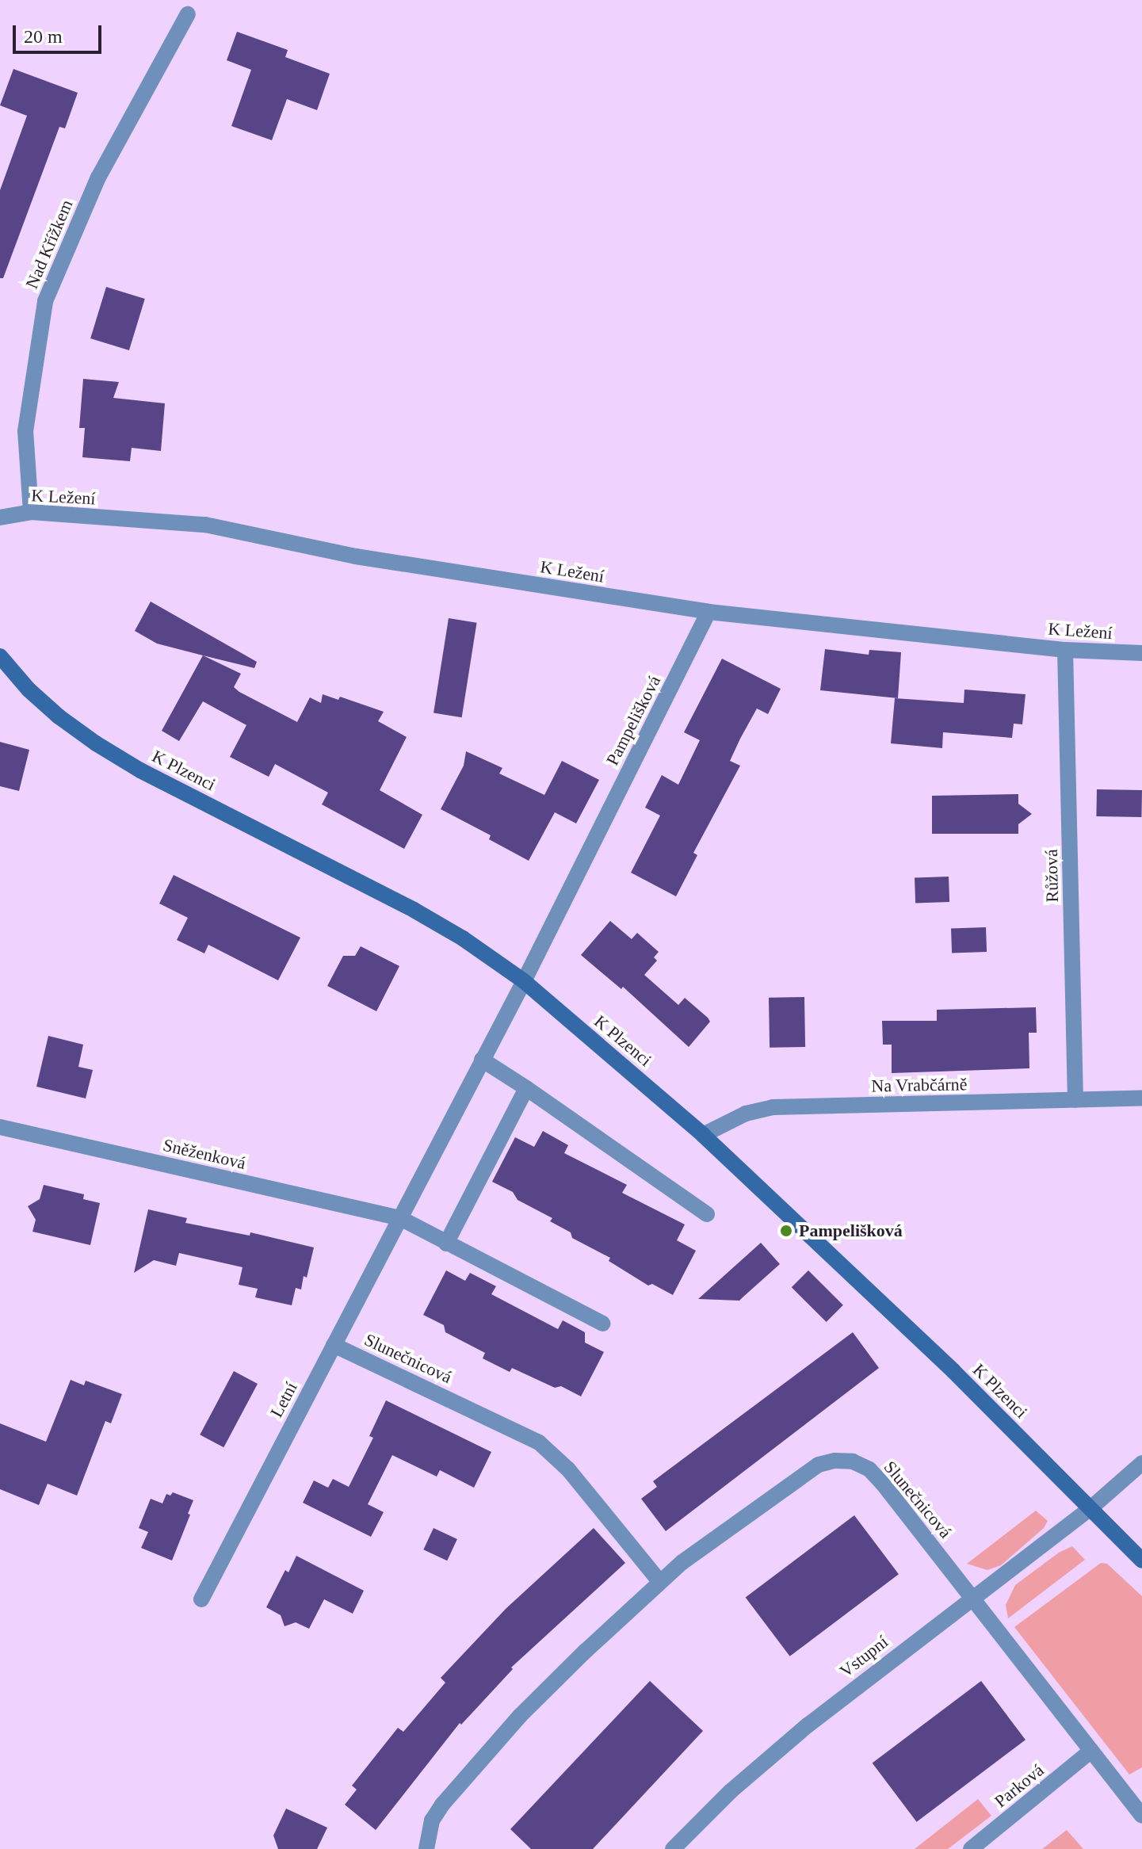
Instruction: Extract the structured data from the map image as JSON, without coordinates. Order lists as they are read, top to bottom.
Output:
{
  "streets": {
    "street": [
      "Nad Křížkem",
      "K Ležení",
      "Pampelišková",
      "K Plzenci",
      "Růžová",
      "Na Vrabčárně",
      "Sněženková",
      "Slunečnicová",
      "Letní",
      "Vstupní",
      "Parková"
    ]
  },
  "crossings": [
    ["Nad Křížkem", "K Ležení"],
    ["K Ležení", "Pampelišková"],
    ["K Ležení", "Růžová"],
    ["Pampelišková", "K Plzenci"],
    ["Pampelišková", "Letní"],
    ["K Plzenci", "Na Vrabčárně"],
    ["K Plzenci", "Letní"],
    ["K Plzenci", "Vstupní"],
    ["Růžová", "Na Vrabčárně"],
    ["Sněženková", "Letní"],
    ["Slunečnicová", "Letní"],
    ["Slunečnicová", "Vstupní"],
    ["Slunečnicová", "Parková"]
  ],
  "places": ["Pampelišková"],
  "scale_bar": "20 m"
}
